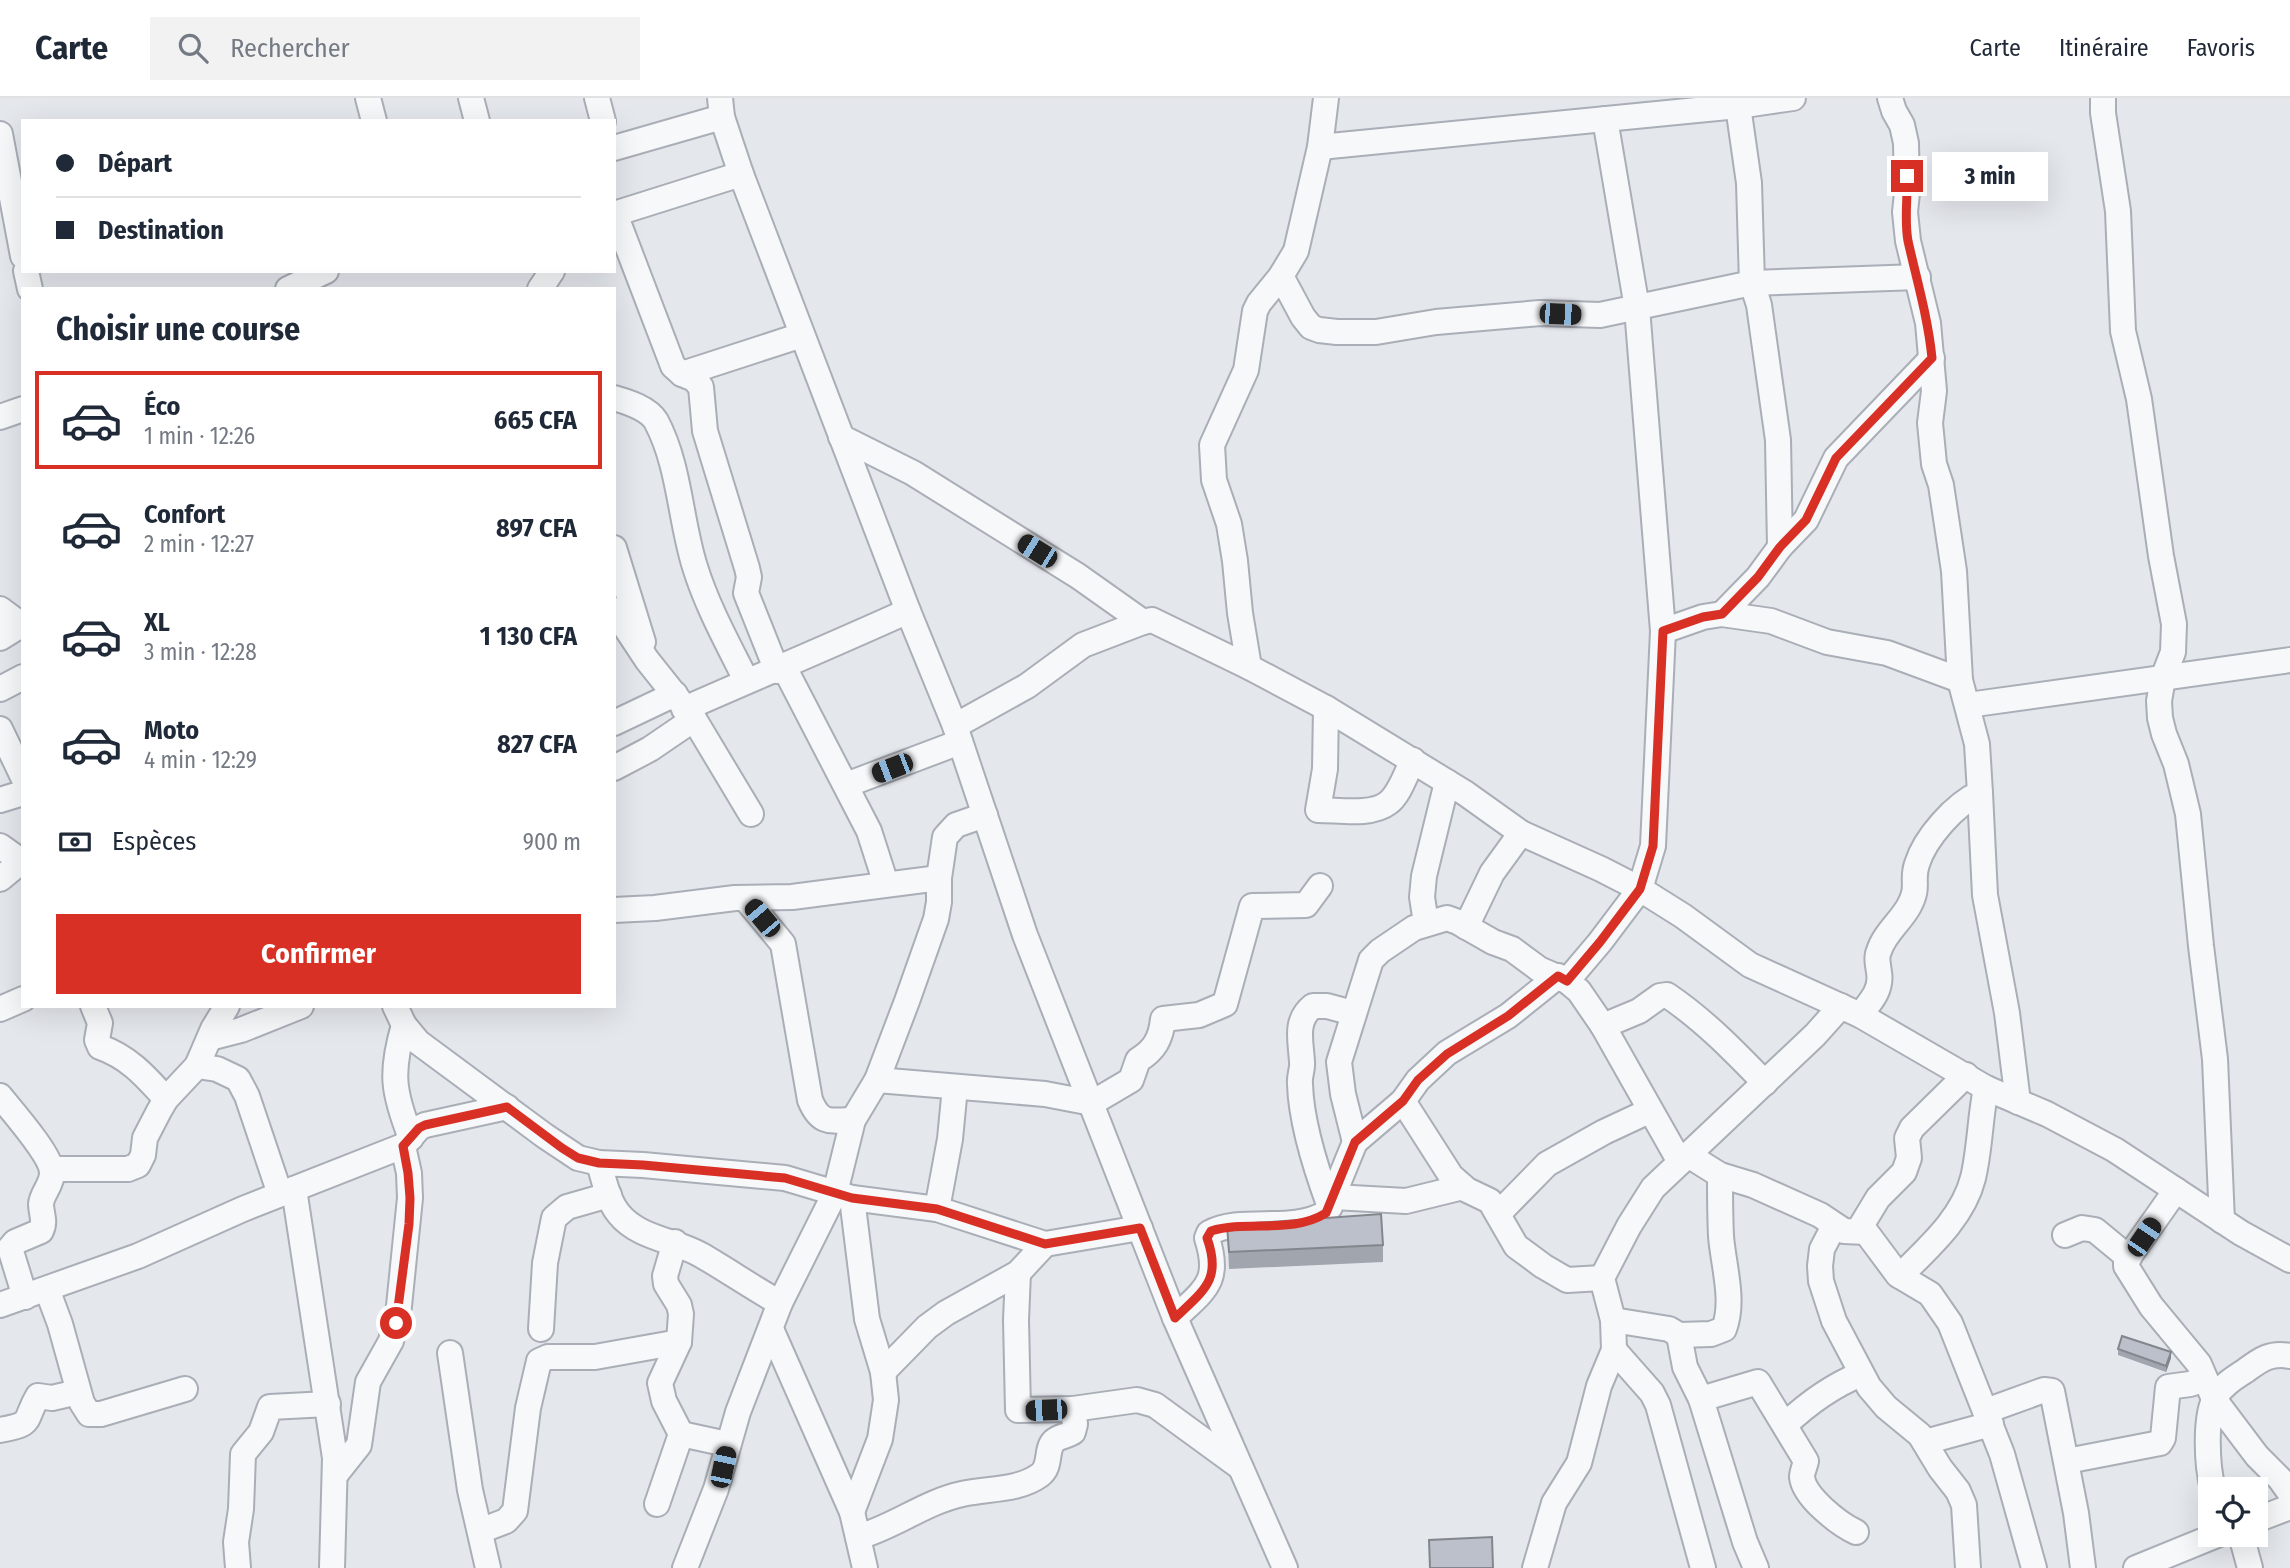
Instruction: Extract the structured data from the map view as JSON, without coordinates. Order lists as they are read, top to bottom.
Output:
{
  "page": {
    "header": "Carte",
    "search": "Rechercher",
    "nav": ["Carte", "Itinéraire", "Favoris"],
    "banner": ["Départ", "Destination"],
    "bubble": "3 min",
    "heading": "Choisir une course",
    "list": [
      {
        "name": "Éco",
        "note": "1 min · 12:26",
        "value": "665 CFA"
      },
      {
        "name": "Confort",
        "note": "2 min · 12:27",
        "value": "897 CFA"
      },
      {
        "name": "XL",
        "note": "3 min · 12:28",
        "value": "1 130 CFA"
      },
      {
        "name": "Moto",
        "note": "4 min · 12:29",
        "value": "827 CFA"
      }
    ],
    "pay": ["Espèces", "900 m"],
    "buttons": "Confirmer"
  }
}
